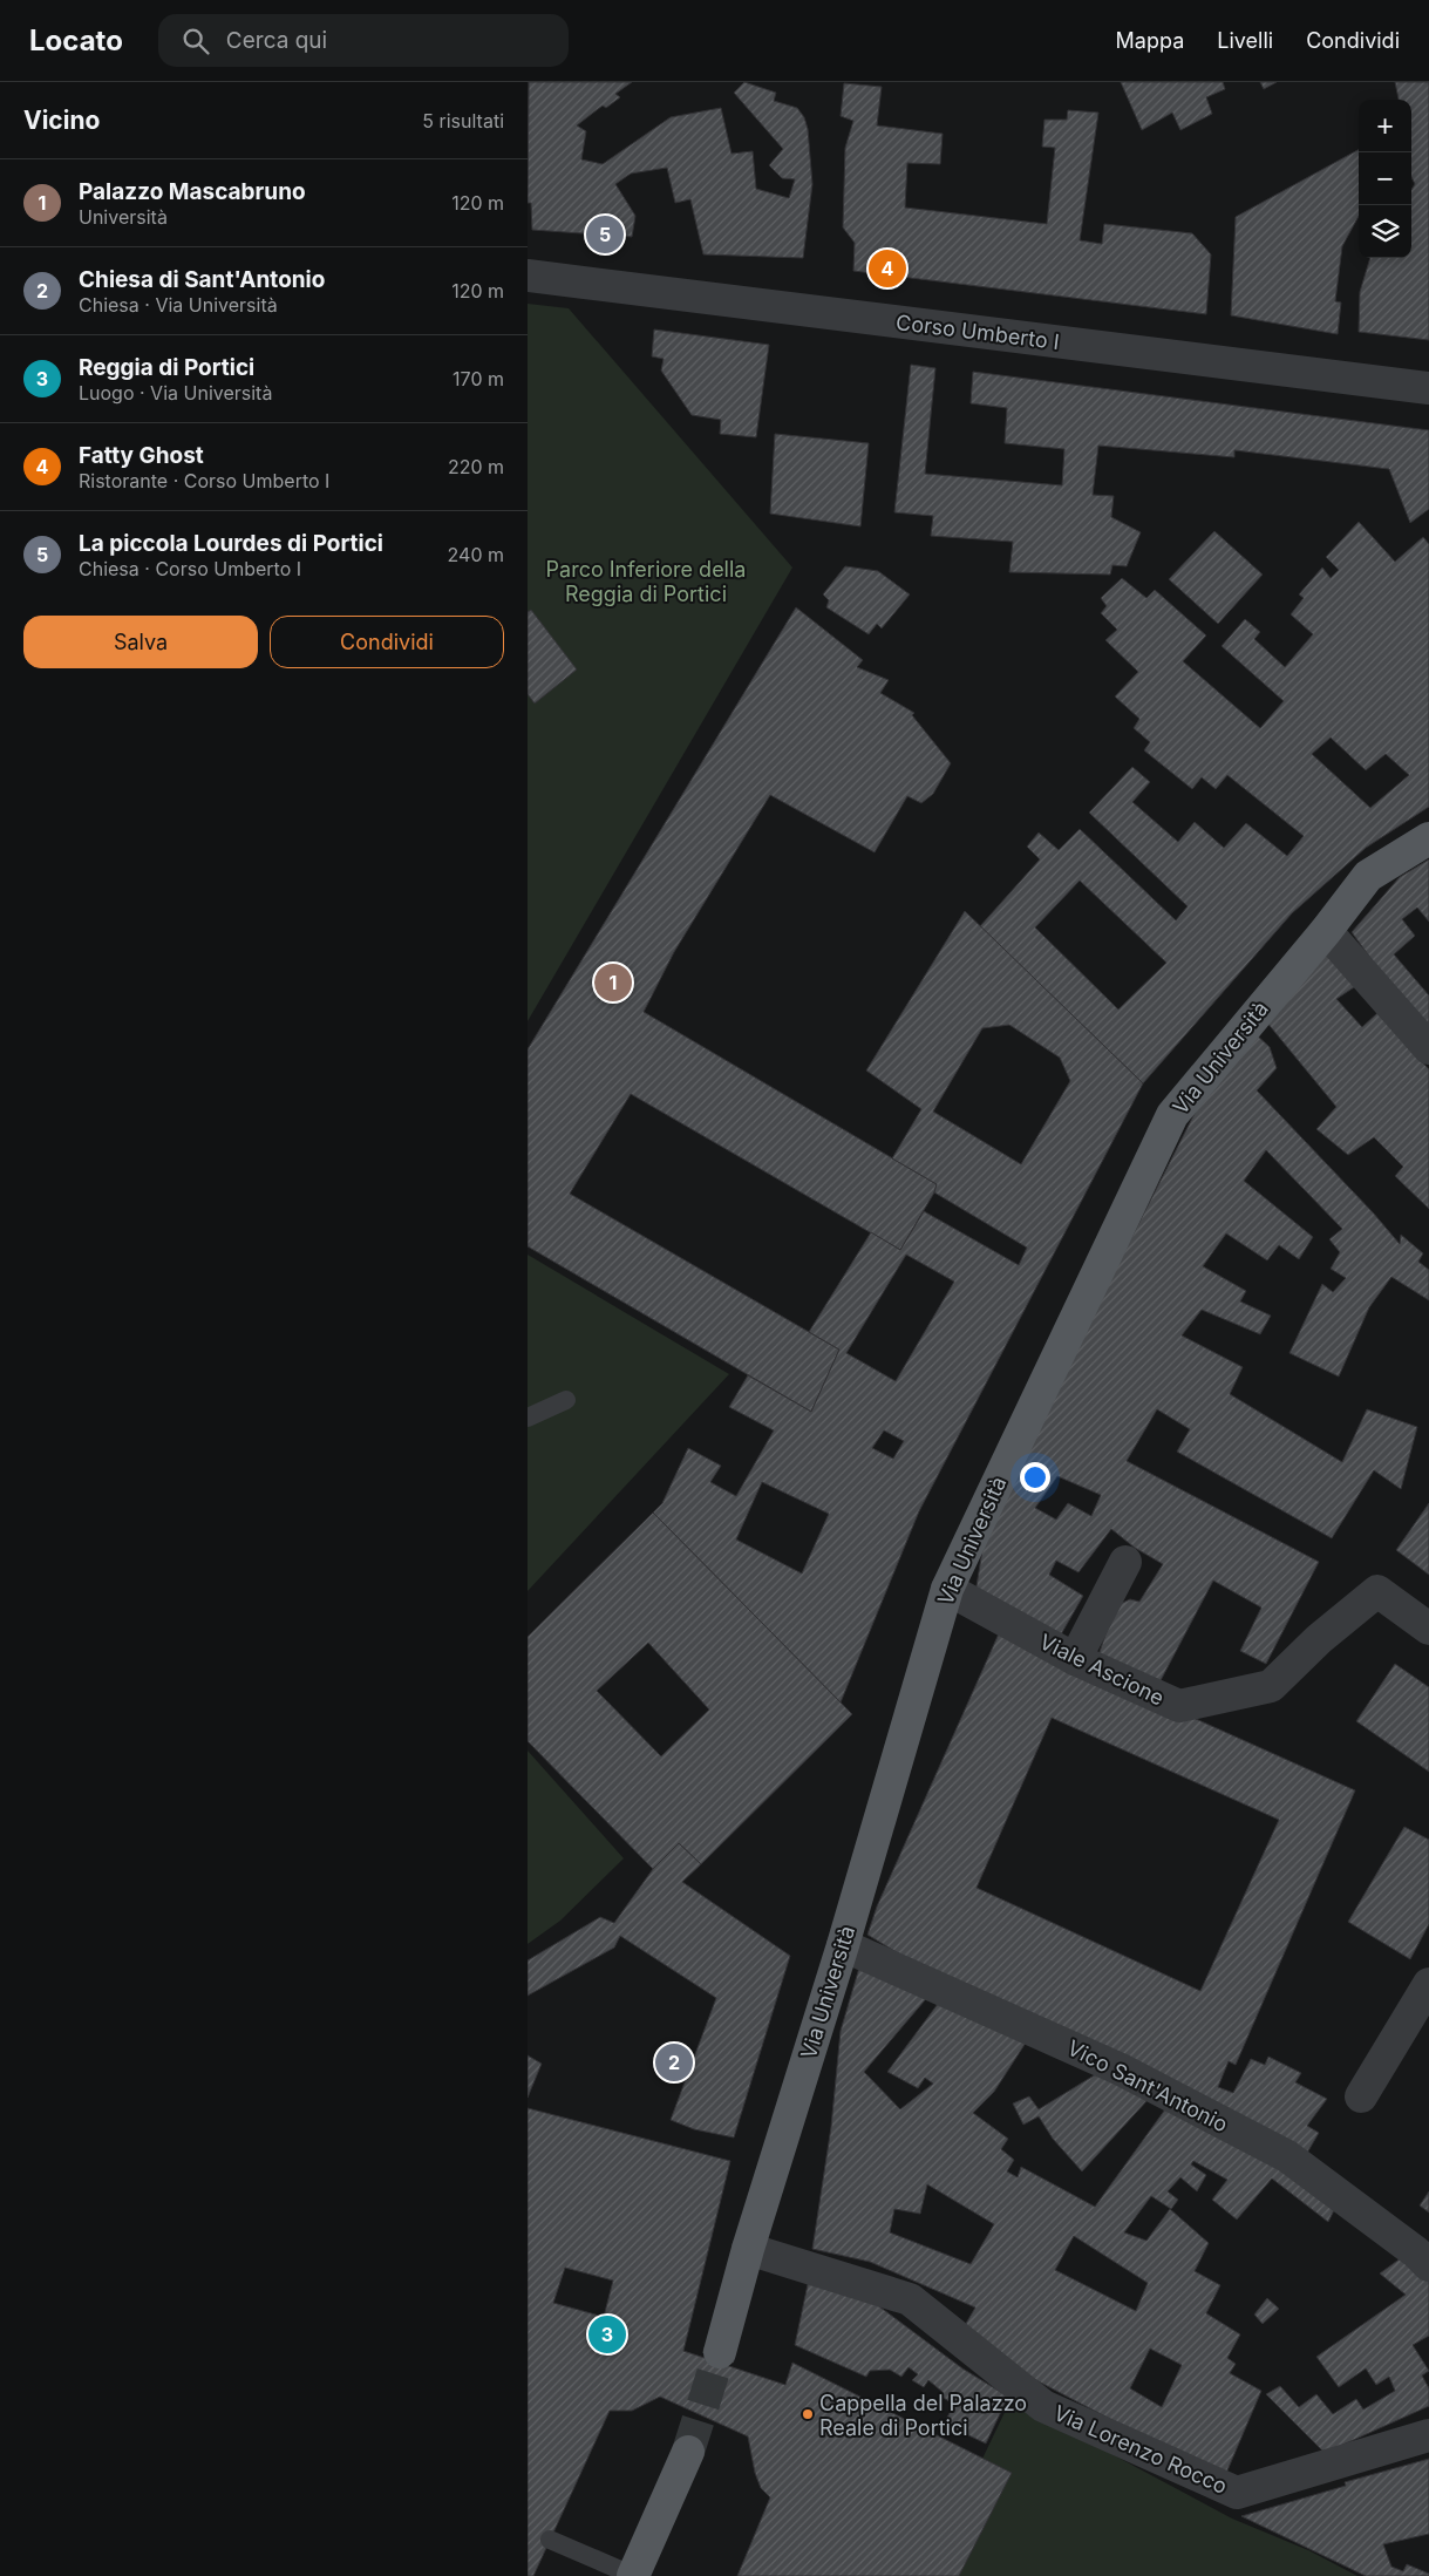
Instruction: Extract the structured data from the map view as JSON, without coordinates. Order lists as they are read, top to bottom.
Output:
{
  "streets": {
    "main road": ["Via Università"],
    "street": [
      "Corso Umberto I",
      "Viale Ascione",
      "Vico Sant'Antonio",
      "Via Lorenzo Rocco"
    ]
  },
  "crossings": [
    ["Via Università", "Viale Ascione"],
    ["Via Università", "Vico Sant'Antonio"],
    ["Via Università", "Via Lorenzo Rocco"]
  ],
  "parks": ["Parco Inferiore della Reggia di Portici"],
  "places": ["Cappella del Palazzo Reale di Portici"],
  "page": {
    "header": "Locato",
    "search": "Cerca qui",
    "nav": ["Mappa", "Livelli", "Condividi"],
    "heading": ["Vicino", "5 risultati"],
    "map_buttons": ["+", "−"],
    "list": [
      {
        "mark": "1",
        "name": "Palazzo Mascabruno",
        "note": "Università",
        "value": "120 m"
      },
      {
        "mark": "2",
        "name": "Chiesa di Sant'Antonio",
        "note": "Chiesa · Via Università",
        "value": "120 m"
      },
      {
        "mark": "3",
        "name": "Reggia di Portici",
        "note": "Luogo · Via Università",
        "value": "170 m"
      },
      {
        "mark": "4",
        "name": "Fatty Ghost",
        "note": "Ristorante · Corso Umberto I",
        "value": "220 m"
      },
      {
        "mark": "5",
        "name": "La piccola Lourdes di Portici",
        "note": "Chiesa · Corso Umberto I",
        "value": "240 m"
      }
    ],
    "pins": [
      "5",
      "4",
      "1",
      "2",
      "3"
    ],
    "buttons": ["Salva", "Condividi"]
  }
}
